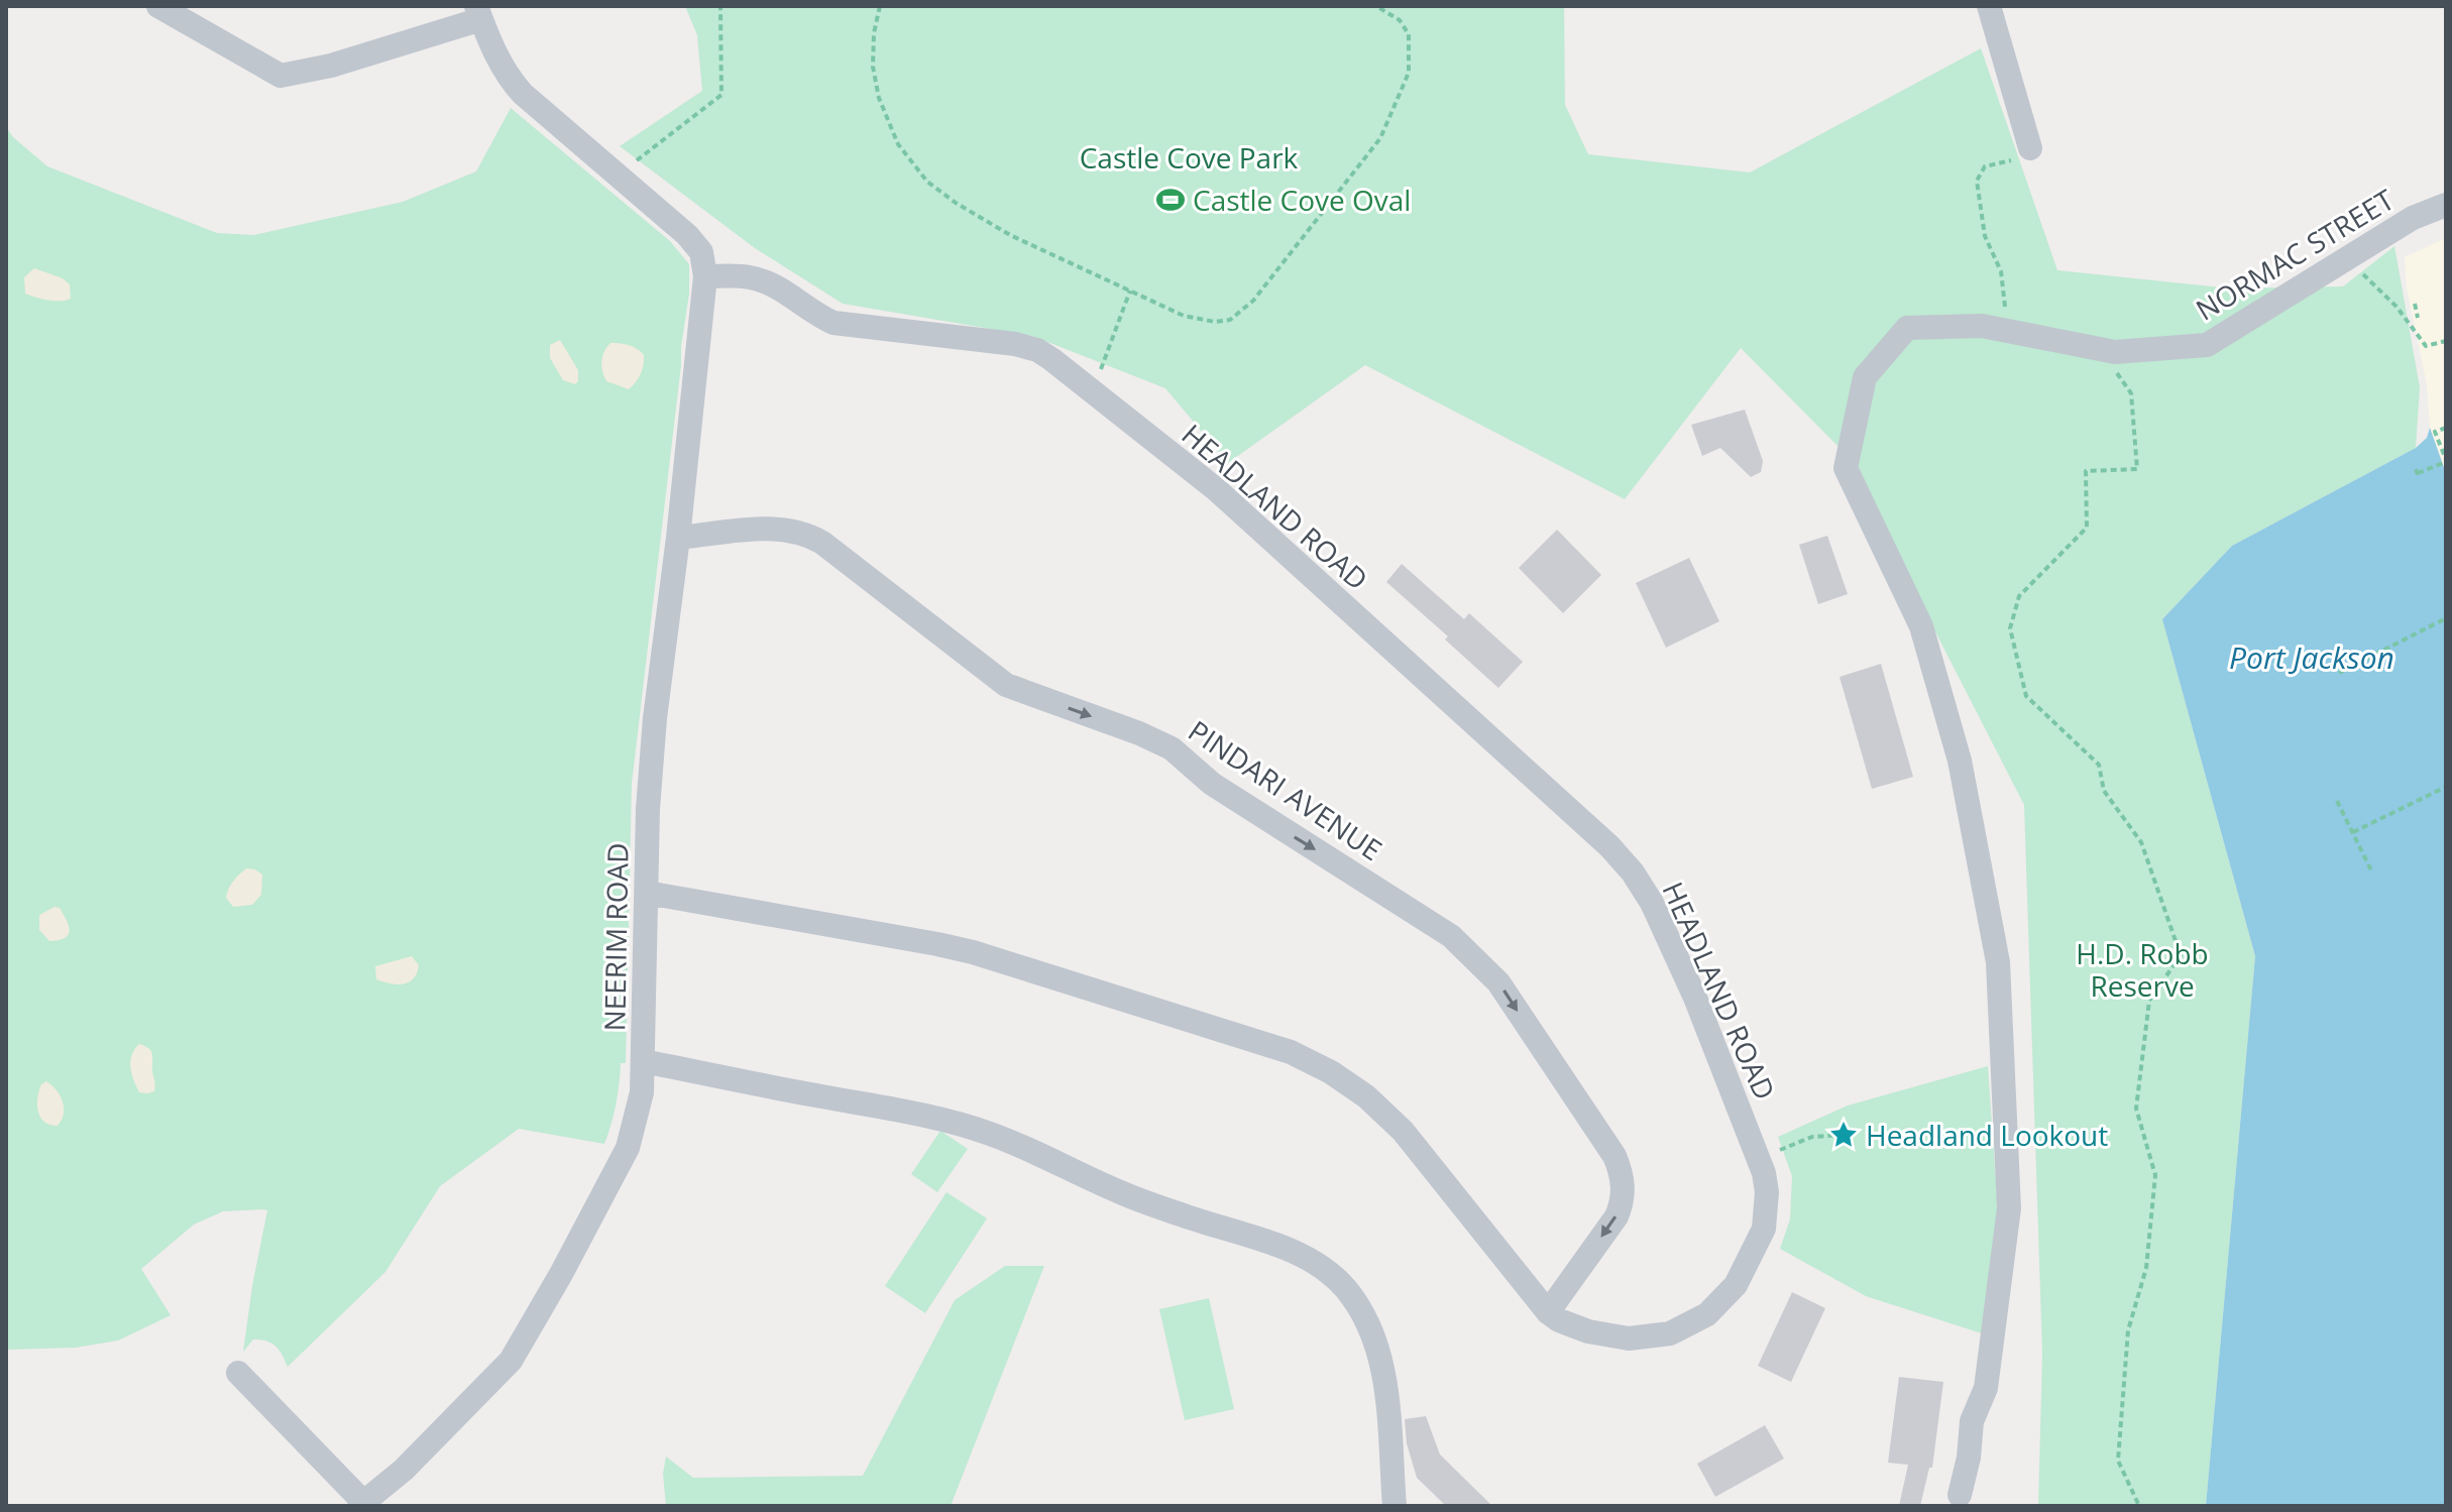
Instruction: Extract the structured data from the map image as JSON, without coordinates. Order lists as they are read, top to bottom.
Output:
{
  "streets": {
    "street": [
      "NORMAC STREET",
      "HEADLAND ROAD",
      "PINDARI AVENUE",
      "NEERIM ROAD"
    ]
  },
  "crossings": [
    ["HEADLAND ROAD", "PINDARI AVENUE"],
    ["HEADLAND ROAD", "NEERIM ROAD"],
    ["PINDARI AVENUE", "NEERIM ROAD"]
  ],
  "one_way": ["PINDARI AVENUE"],
  "water": ["Port Jackson"],
  "parks": ["Castle Cove Park", "H.D. Robb Reserve"],
  "places": {
    "sports": ["Castle Cove Oval"],
    "place": ["Headland Lookout"]
  }
}
